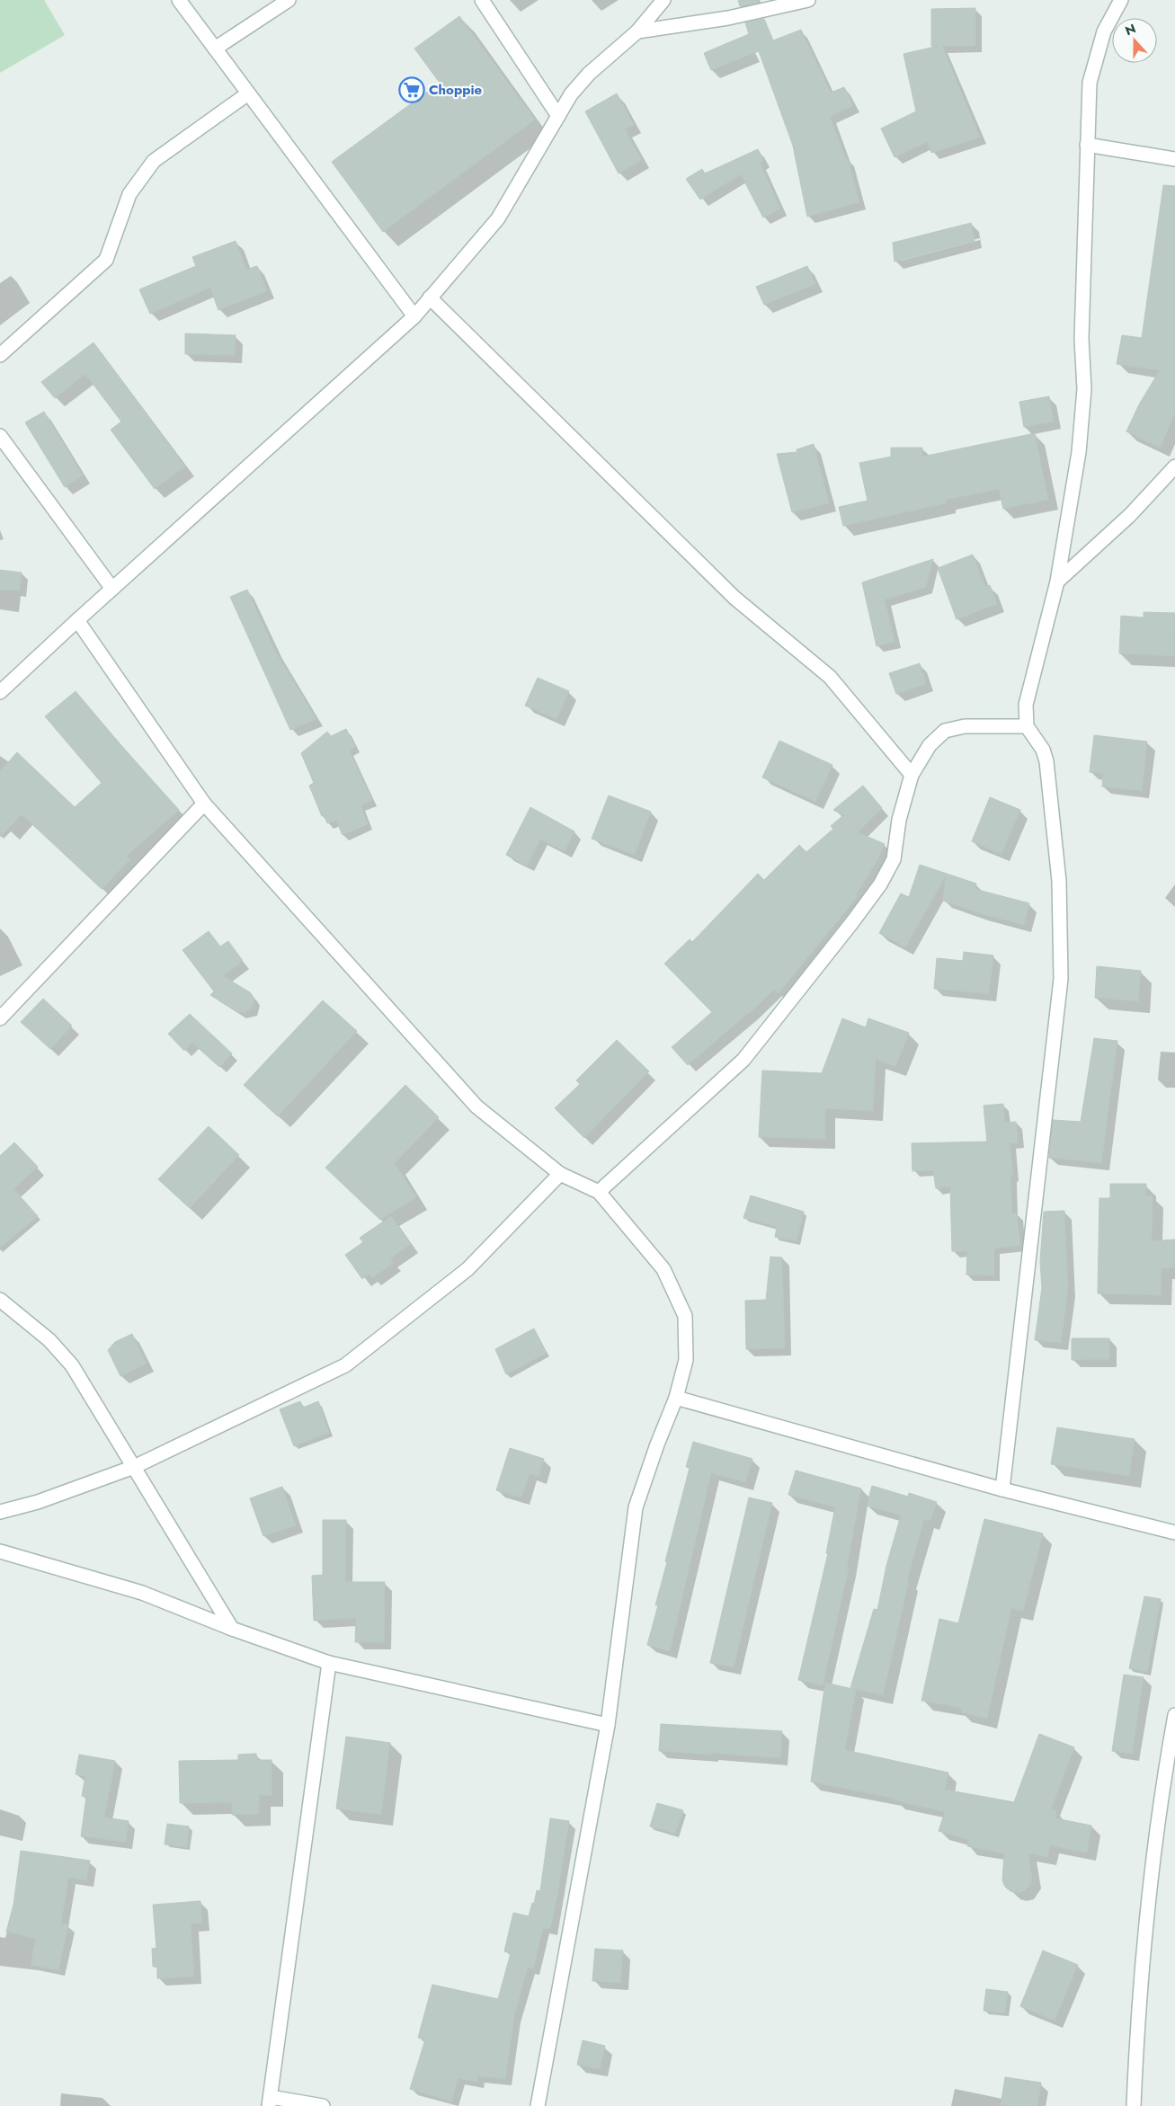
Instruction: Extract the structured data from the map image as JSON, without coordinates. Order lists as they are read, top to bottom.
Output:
{
  "places": {
    "supermarket": ["Choppie"]
  },
  "north": "top"
}
